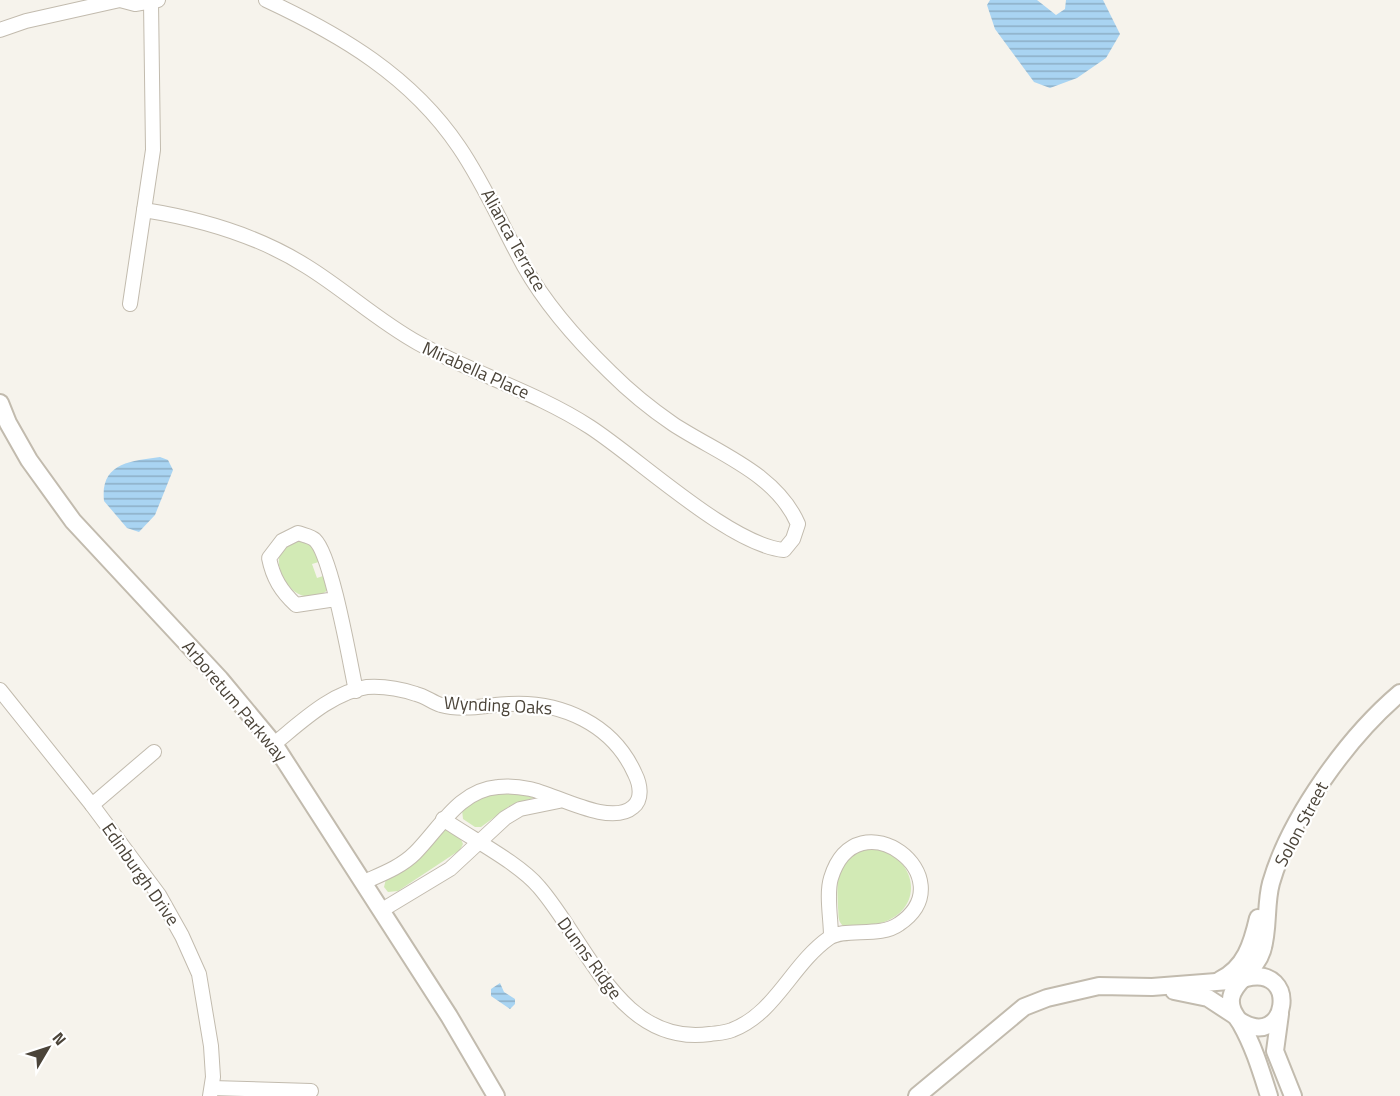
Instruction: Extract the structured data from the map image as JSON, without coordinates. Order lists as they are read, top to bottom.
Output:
{
  "streets": {
    "street": [
      "Alianca Terrace",
      "Mirabella Place",
      "Arboretum Parkway",
      "Wynding Oaks",
      "Solon Street",
      "Edinburgh Drive",
      "Dunns Ridge"
    ]
  },
  "crossings": [
    ["Alianca Terrace", "Mirabella Place"],
    ["Arboretum Parkway", "Wynding Oaks"],
    ["Wynding Oaks", "Dunns Ridge"]
  ],
  "north": "top right"
}
